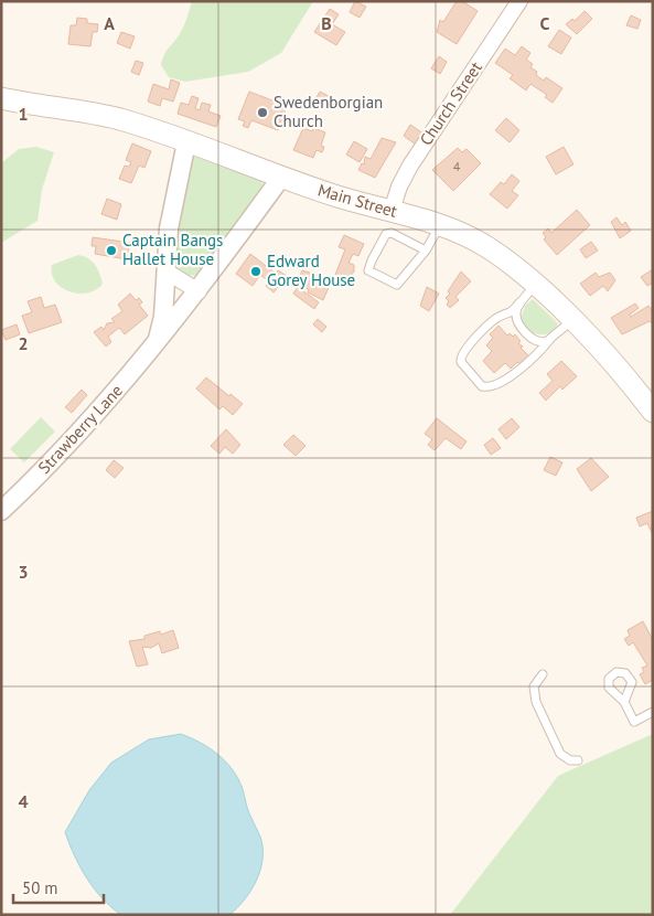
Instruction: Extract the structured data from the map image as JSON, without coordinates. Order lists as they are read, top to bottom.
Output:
{
  "streets": {
    "main road": ["Main Street"],
    "street": ["Church Street", "Strawberry Lane"]
  },
  "crossings": [
    ["Church Street", "Main Street"],
    ["Main Street", "Strawberry Lane"]
  ],
  "places": ["Swedenborgian Church", "Captain Bangs Hallet House", "Edward Gorey House"],
  "house_numbers": ["4"],
  "scale_bar": "50 m",
  "grid": {
    "columns": ["A", "B", "C"],
    "rows": [
      "1",
      "2",
      "3",
      "4"
    ]
  }
}
